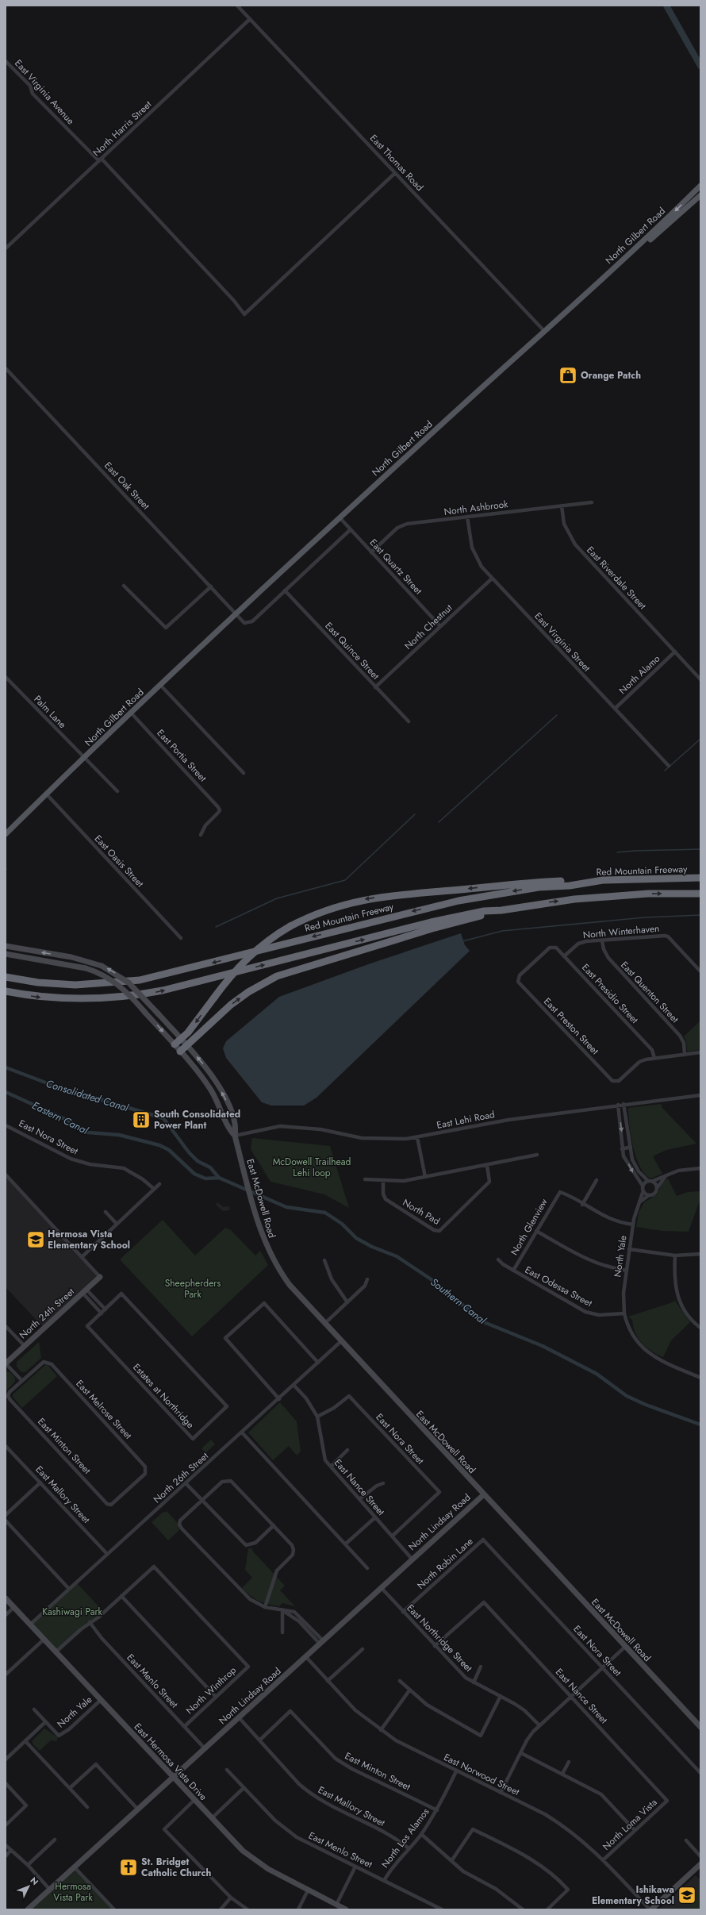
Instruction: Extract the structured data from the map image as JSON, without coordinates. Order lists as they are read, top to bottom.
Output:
{
  "streets": {
    "highway": ["Red Mountain Freeway"],
    "main road": [
      "North Gilbert Road",
      "East McDowell Road",
      "North 24th Street",
      "North Lindsay Road",
      "East Hermosa Vista Drive"
    ],
    "street": [
      "East Virginia Avenue",
      "North Harris Street",
      "East Thomas Road",
      "East Oak Street",
      "North Ashbrook",
      "East Quartz Street",
      "East Riverdale Street",
      "North Chestnut",
      "East Virginia Street",
      "East Quince Street",
      "North Alamo",
      "Palm Lane",
      "East Portia Street",
      "East Oasis Street",
      "North Winterhaven",
      "East Quenton Street",
      "East Presidio Street",
      "East Preston Street",
      "East Lehi Road",
      "East Nora Street",
      "North Pad",
      "North Glenview",
      "North Yale",
      "East Odessa Street",
      "Estates at Northridge",
      "East Melrose Street",
      "East Minton Street",
      "North 26th Street",
      "East Nance Street",
      "East Mallory Street",
      "North Robin Lane",
      "East Northridge Street",
      "East Menlo Street",
      "North Winthrop",
      "East Norwood Street",
      "North Loma Vista",
      "North Los Alamos"
    ]
  },
  "crossings": [
    ["East Virginia Avenue", "North Harris Street"],
    ["East Virginia Avenue", "East Thomas Road"],
    ["North Harris Street", "East Thomas Road"],
    ["East Thomas Road", "North Gilbert Road"],
    ["North Gilbert Road", "East Oak Street"],
    ["North Gilbert Road", "East Quartz Street"],
    ["North Gilbert Road", "Palm Lane"],
    ["North Gilbert Road", "East Portia Street"],
    ["North Gilbert Road", "East Oasis Street"],
    ["North Ashbrook", "East Quartz Street"],
    ["North Ashbrook", "East Riverdale Street"],
    ["North Ashbrook", "East Virginia Street"],
    ["East Quartz Street", "North Chestnut"],
    ["East Riverdale Street", "North Alamo"],
    ["North Chestnut", "East Virginia Street"],
    ["North Chestnut", "East Quince Street"],
    ["East Virginia Street", "North Alamo"],
    ["North Winterhaven", "East Quenton Street"],
    ["North Winterhaven", "East Presidio Street"],
    ["East Presidio Street", "East Preston Street"],
    ["East Lehi Road", "East McDowell Road"],
    ["East Nora Street", "East Nance Street"],
    ["East Nora Street", "North Robin Lane"],
    ["East McDowell Road", "North 26th Street"],
    ["East McDowell Road", "North Lindsay Road"],
    ["North Glenview", "East Odessa Street"],
    ["North Yale", "East Odessa Street"],
    ["North Yale", "East Hermosa Vista Drive"],
    ["East Melrose Street", "East Minton Street"],
    ["East Minton Street", "East Mallory Street"],
    ["East Minton Street", "North Los Alamos"],
    ["North 26th Street", "East Nance Street"],
    ["North 26th Street", "East Mallory Street"],
    ["North 26th Street", "East Hermosa Vista Drive"],
    ["East Nance Street", "North Lindsay Road"],
    ["East Nance Street", "East Northridge Street"],
    ["East Nance Street", "North Loma Vista"],
    ["East Mallory Street", "North Lindsay Road"],
    ["East Mallory Street", "North Los Alamos"],
    ["North Lindsay Road", "East Northridge Street"],
    ["North Lindsay Road", "East Menlo Street"],
    ["North Lindsay Road", "East Hermosa Vista Drive"],
    ["North Lindsay Road", "East Norwood Street"],
    ["North Robin Lane", "East Northridge Street"],
    ["East Menlo Street", "North Winthrop"],
    ["East Menlo Street", "North Los Alamos"],
    ["East Norwood Street", "North Loma Vista"],
    ["East Norwood Street", "North Los Alamos"]
  ],
  "water": ["Consolidated Canal", "Eastern Canal", "Southern Canal"],
  "parks": [
    "McDowell Trailhead Lehi loop",
    "Sheepherders Park",
    "Kashiwagi Park",
    "Hermosa Vista Park"
  ],
  "places": {
    "shop": ["Orange Patch"],
    "building": ["South Consolidated Power Plant"],
    "school or university": ["Hermosa Vista Elementary School", "Ishikawa Elementary School"],
    "church": ["St. Bridget Catholic Church"]
  },
  "north": "top right"
}
